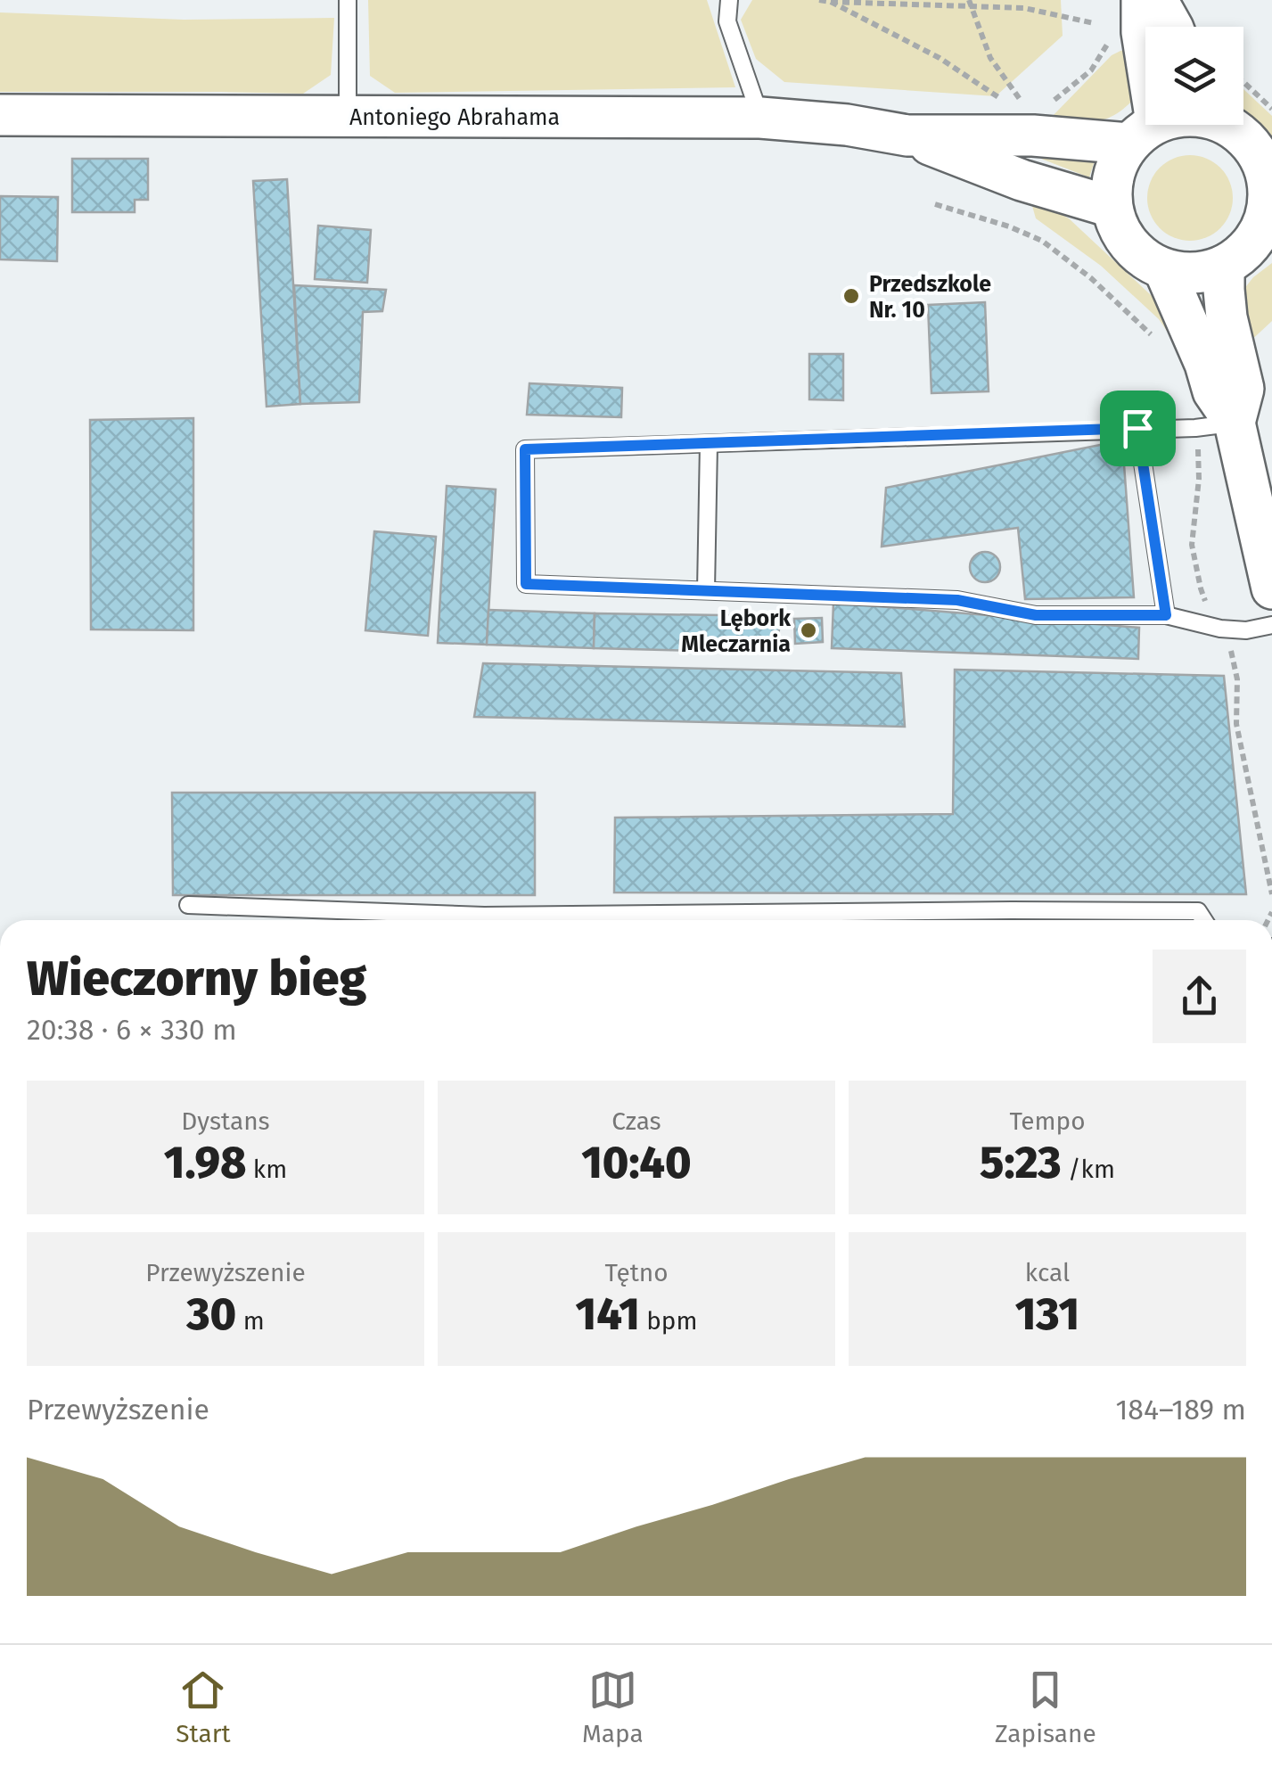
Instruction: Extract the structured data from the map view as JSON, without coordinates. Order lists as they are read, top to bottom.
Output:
{
  "streets": {
    "main road": ["Antoniego Abrahama"]
  },
  "places": ["Przedszkole Nr. 10", "Lębork Mleczarnia"],
  "page": {
    "heading": ["Wieczorny bieg", "20:38 · 6 × 330 m"],
    "stats": [
      ["Dystans", "1.98 km"],
      ["Czas", "10:40"],
      ["Tempo", "5:23 /km"],
      ["Przewyższenie", "30 m"],
      ["Tętno", "141 bpm"],
      ["kcal", "131"]
    ],
    "chart": ["Przewyższenie", "184–189 m"],
    "tabs": ["Start", "Mapa", "Zapisane"]
  }
}
